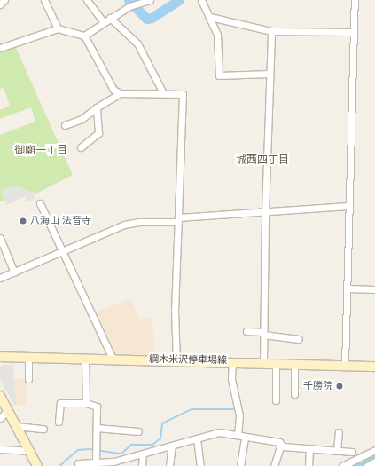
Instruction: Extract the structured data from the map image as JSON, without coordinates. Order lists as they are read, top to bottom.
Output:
{
  "streets": {
    "main road": ["綱木米沢停車場線"]
  },
  "districts": ["御廟一丁目", "城西四丁目"],
  "places": ["八海山 法音寺", "千勝院"]
}
